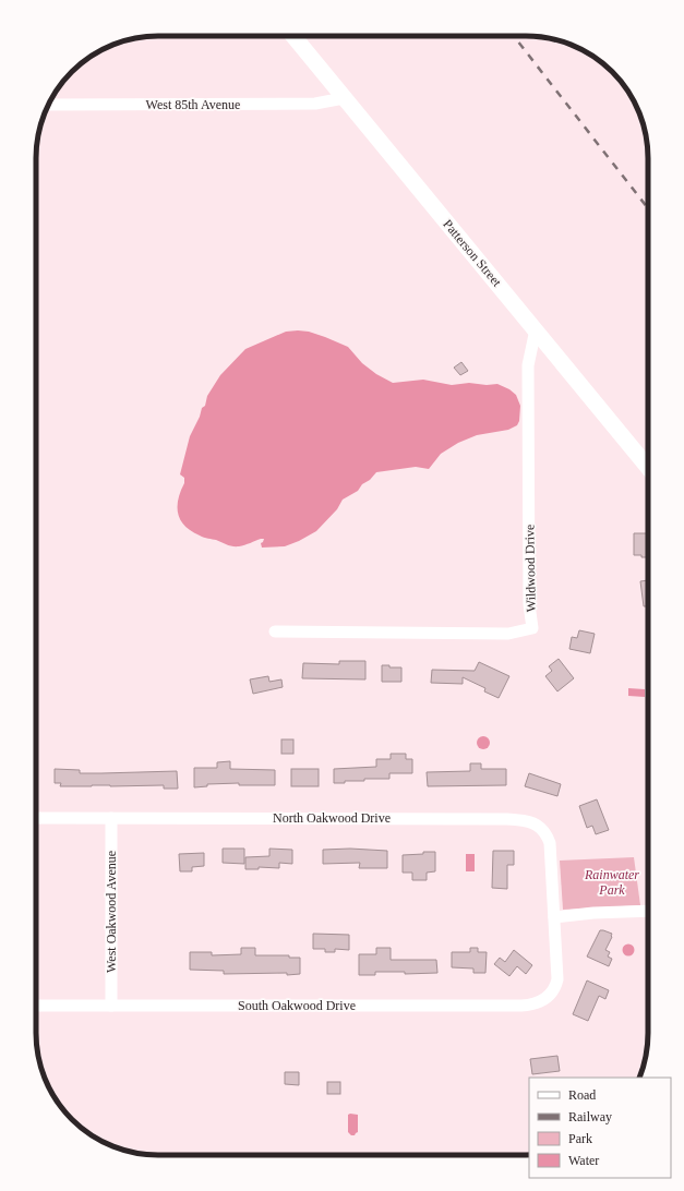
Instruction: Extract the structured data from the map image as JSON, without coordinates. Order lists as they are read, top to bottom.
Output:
{
  "streets": {
    "street": [
      "West 85th Avenue",
      "Patterson Street",
      "Wildwood Drive",
      "North Oakwood Drive",
      "West Oakwood Avenue",
      "South Oakwood Drive"
    ]
  },
  "crossings": [
    ["West 85th Avenue", "Patterson Street"],
    ["Patterson Street", "Wildwood Drive"],
    ["North Oakwood Drive", "West Oakwood Avenue"],
    ["North Oakwood Drive", "South Oakwood Drive"],
    ["West Oakwood Avenue", "South Oakwood Drive"]
  ],
  "parks": ["Rainwater Park"],
  "legend": [
    "Road",
    "Railway",
    "Park",
    "Water"
  ]
}
